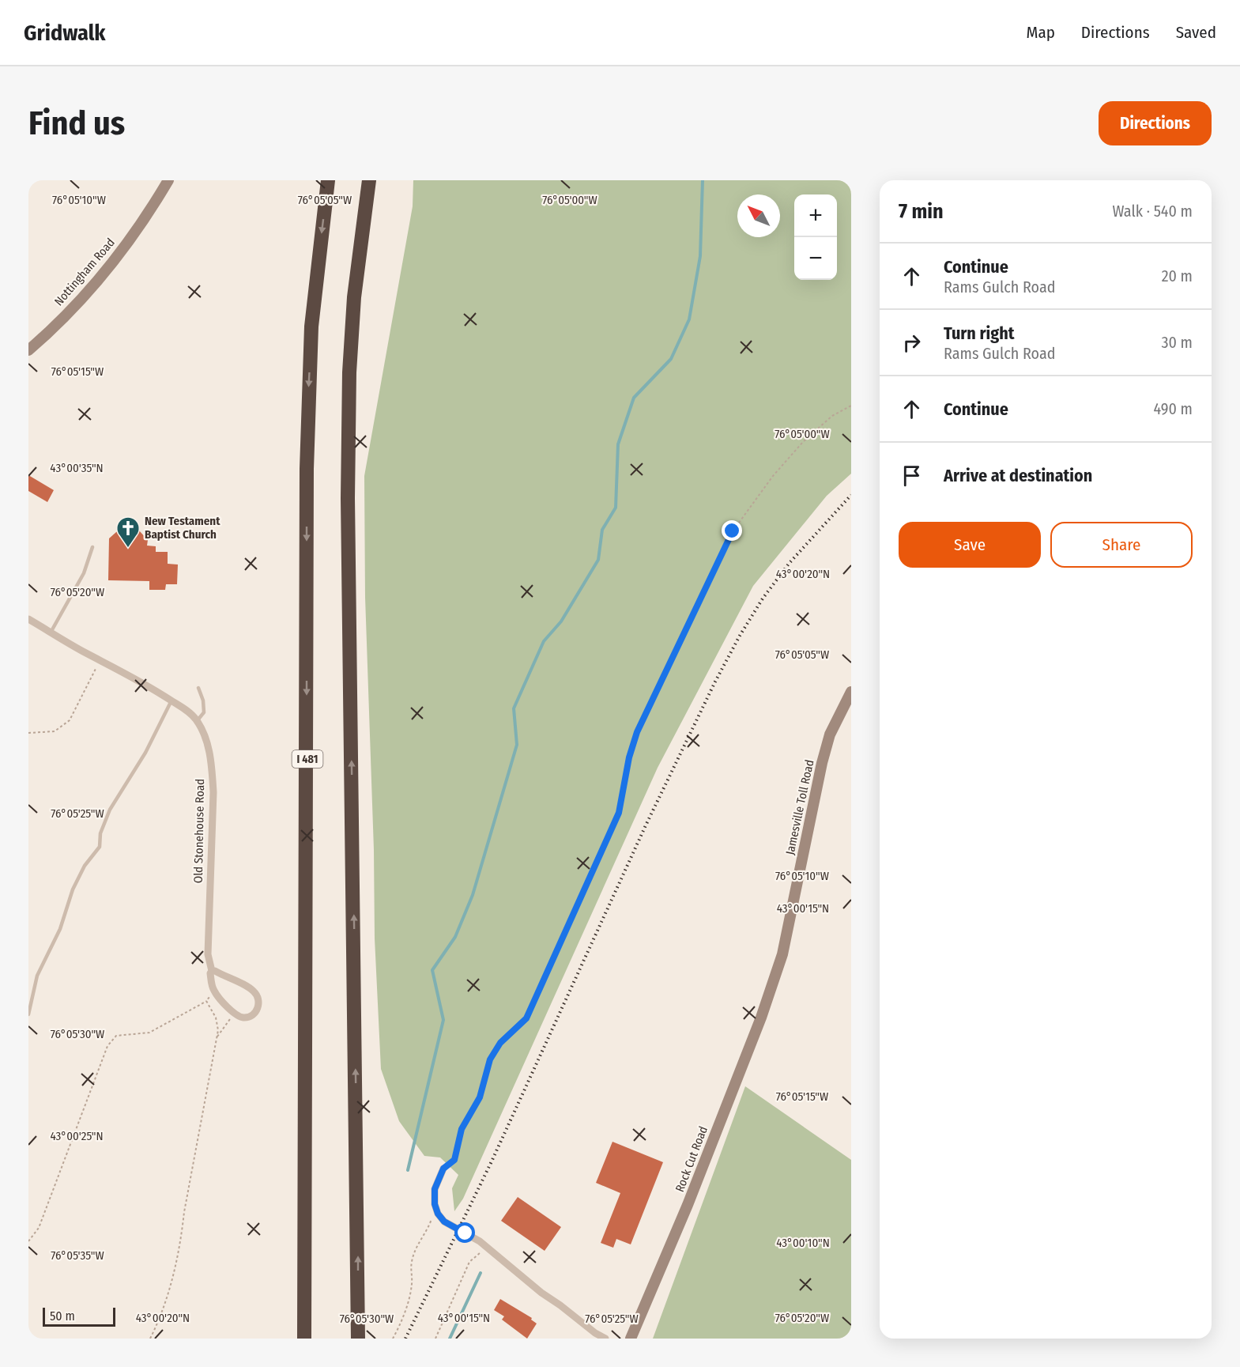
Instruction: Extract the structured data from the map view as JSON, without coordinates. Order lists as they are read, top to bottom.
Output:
{
  "streets": {
    "highway": ["I 481"],
    "street": [
      "Nottingham Road",
      "Jamesville Toll Road",
      "Old Stonehouse Road",
      "Rock Cut Road"
    ]
  },
  "crossings": [
    ["Jamesville Toll Road", "Rock Cut Road"]
  ],
  "places": {
    "church": ["New Testament Baptist Church"]
  },
  "scale_bar": "50 m",
  "north": "top left",
  "page": {
    "header": "Gridwalk",
    "nav": ["Map", "Directions", "Saved"],
    "buttons": [
      "Directions",
      ["Save", "Share"]
    ],
    "title": "Find us",
    "heading": ["7 min", "Walk · 540 m"],
    "map_buttons": ["+", "−"],
    "list": [
      ["Continue", "Rams Gulch Road", "20 m"],
      ["Turn right", "Rams Gulch Road", "30 m"],
      ["Continue", "490 m"],
      "Arrive at destination"
    ],
    "scale": "50 m"
  },
  "coordinates": [
    "76°05'10\"W",
    "76°05'05\"W",
    "76°05'00\"W",
    "76°05'15\"W",
    "43°00'35\"N",
    "43°00'20\"N",
    "76°05'20\"W",
    "76°05'25\"W",
    "43°00'15\"N",
    "76°05'30\"W",
    "43°00'25\"N",
    "43°00'10\"N",
    "76°05'35\"W"
  ]
}
